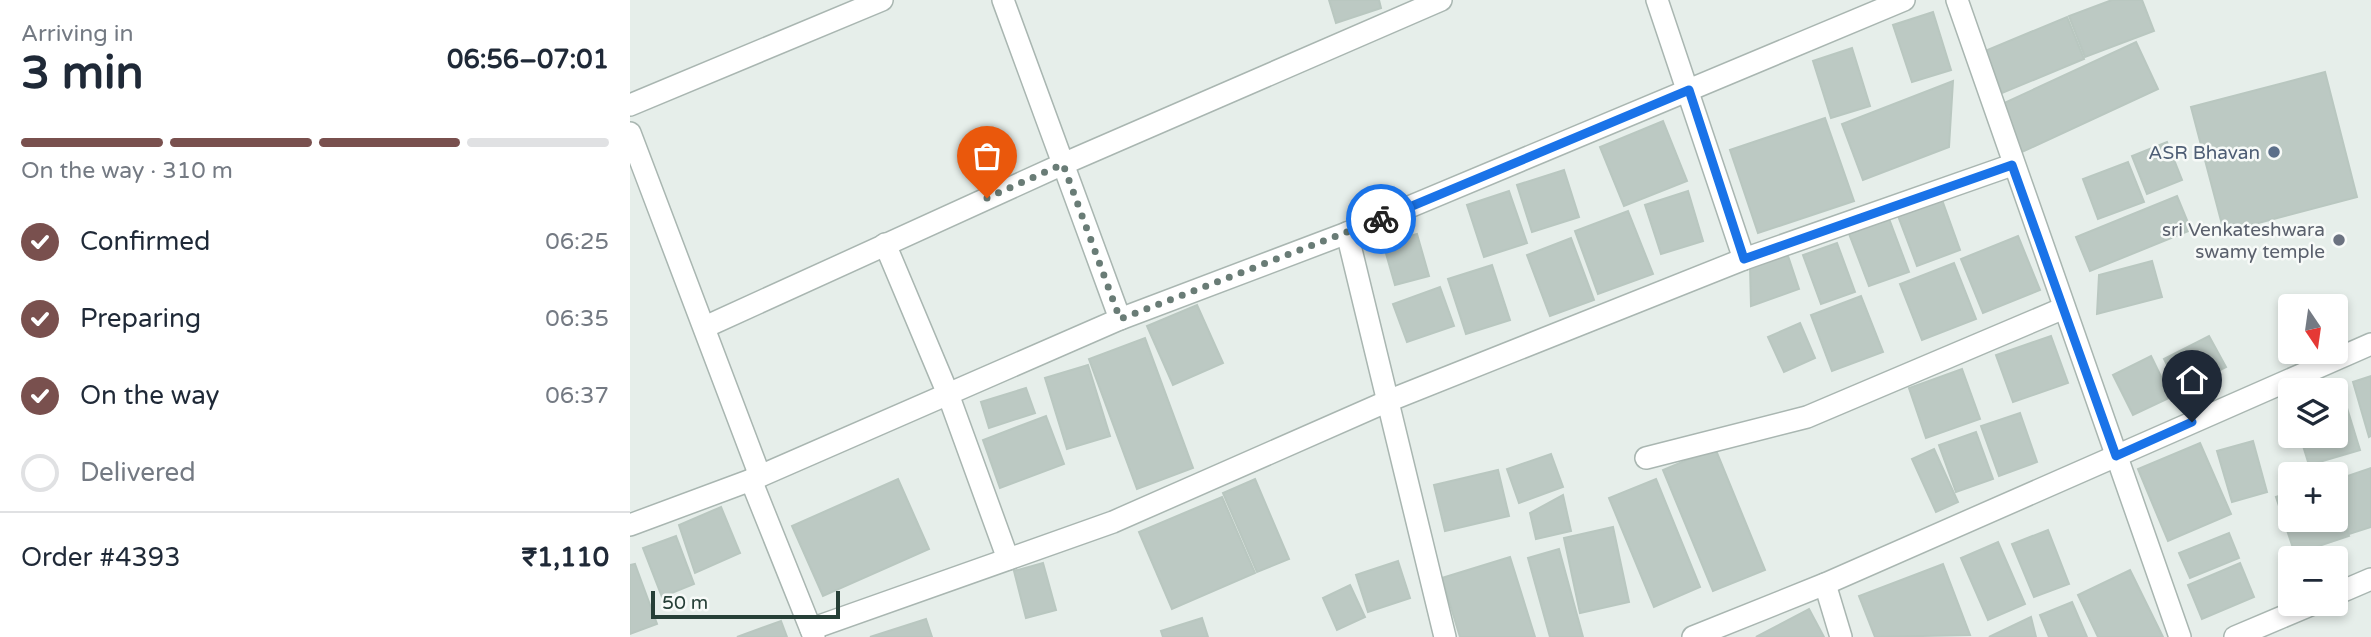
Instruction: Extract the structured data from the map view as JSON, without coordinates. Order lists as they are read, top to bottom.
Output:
{
  "places": ["ASR Bhavan", "sri Venkateshwara swamy temple"],
  "scale_bar": "50 m",
  "north": "bottom",
  "page": {
    "heading": ["3 min", "Arriving in", "06:56–07:01"],
    "panel": ["Order #4393", "₹1,110"],
    "bar": "On the way · 310 m",
    "list": [
      ["Confirmed", "06:25"],
      ["Preparing", "06:35"],
      ["On the way", "06:37"],
      "Delivered"
    ],
    "map_buttons": ["+", "−"],
    "scale": "50 m"
  }
}
